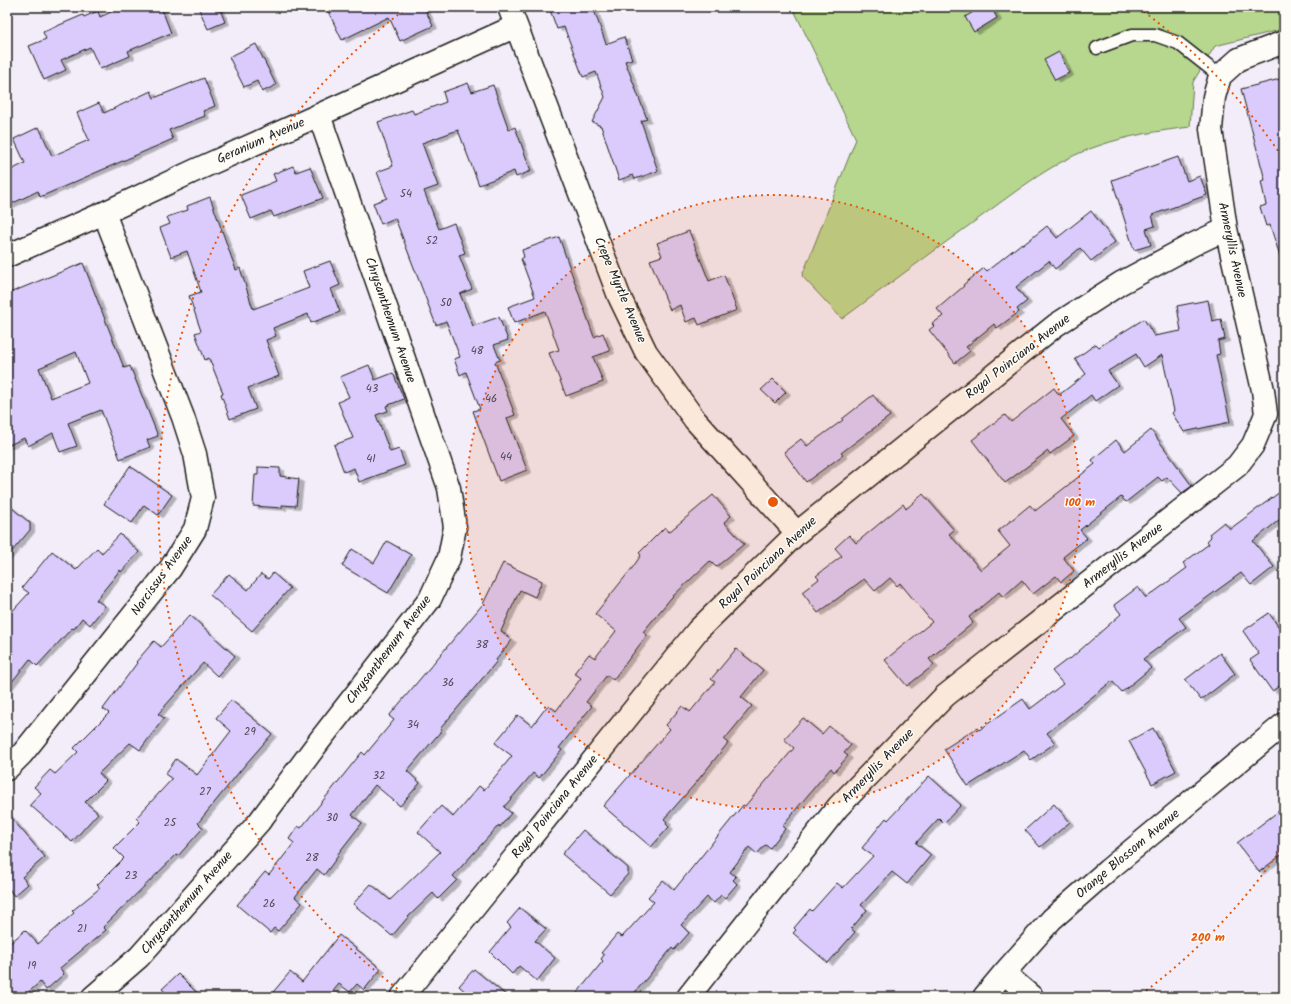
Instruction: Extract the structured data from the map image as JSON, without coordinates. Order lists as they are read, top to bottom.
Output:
{
  "streets": {
    "street": [
      "Geranium Avenue",
      "Armeryllis Avenue",
      "Crepe Myrtle Avenue",
      "Chrysanthemum Avenue",
      "Royal Poinciana Avenue",
      "Narcissus Avenue",
      "Orange Blossom Avenue"
    ]
  },
  "crossings": [
    ["Geranium Avenue", "Crepe Myrtle Avenue"],
    ["Geranium Avenue", "Chrysanthemum Avenue"],
    ["Geranium Avenue", "Narcissus Avenue"],
    ["Armeryllis Avenue", "Royal Poinciana Avenue"],
    ["Crepe Myrtle Avenue", "Royal Poinciana Avenue"]
  ],
  "house_numbers": [
    "54",
    "52",
    "50",
    "48",
    "43",
    "46",
    "44",
    "41",
    "38",
    "36",
    "34",
    "29",
    "32",
    "27",
    "30",
    "25",
    "28",
    "23",
    "26",
    "21",
    "19"
  ],
  "rings": ["100 m", "200 m"]
}
